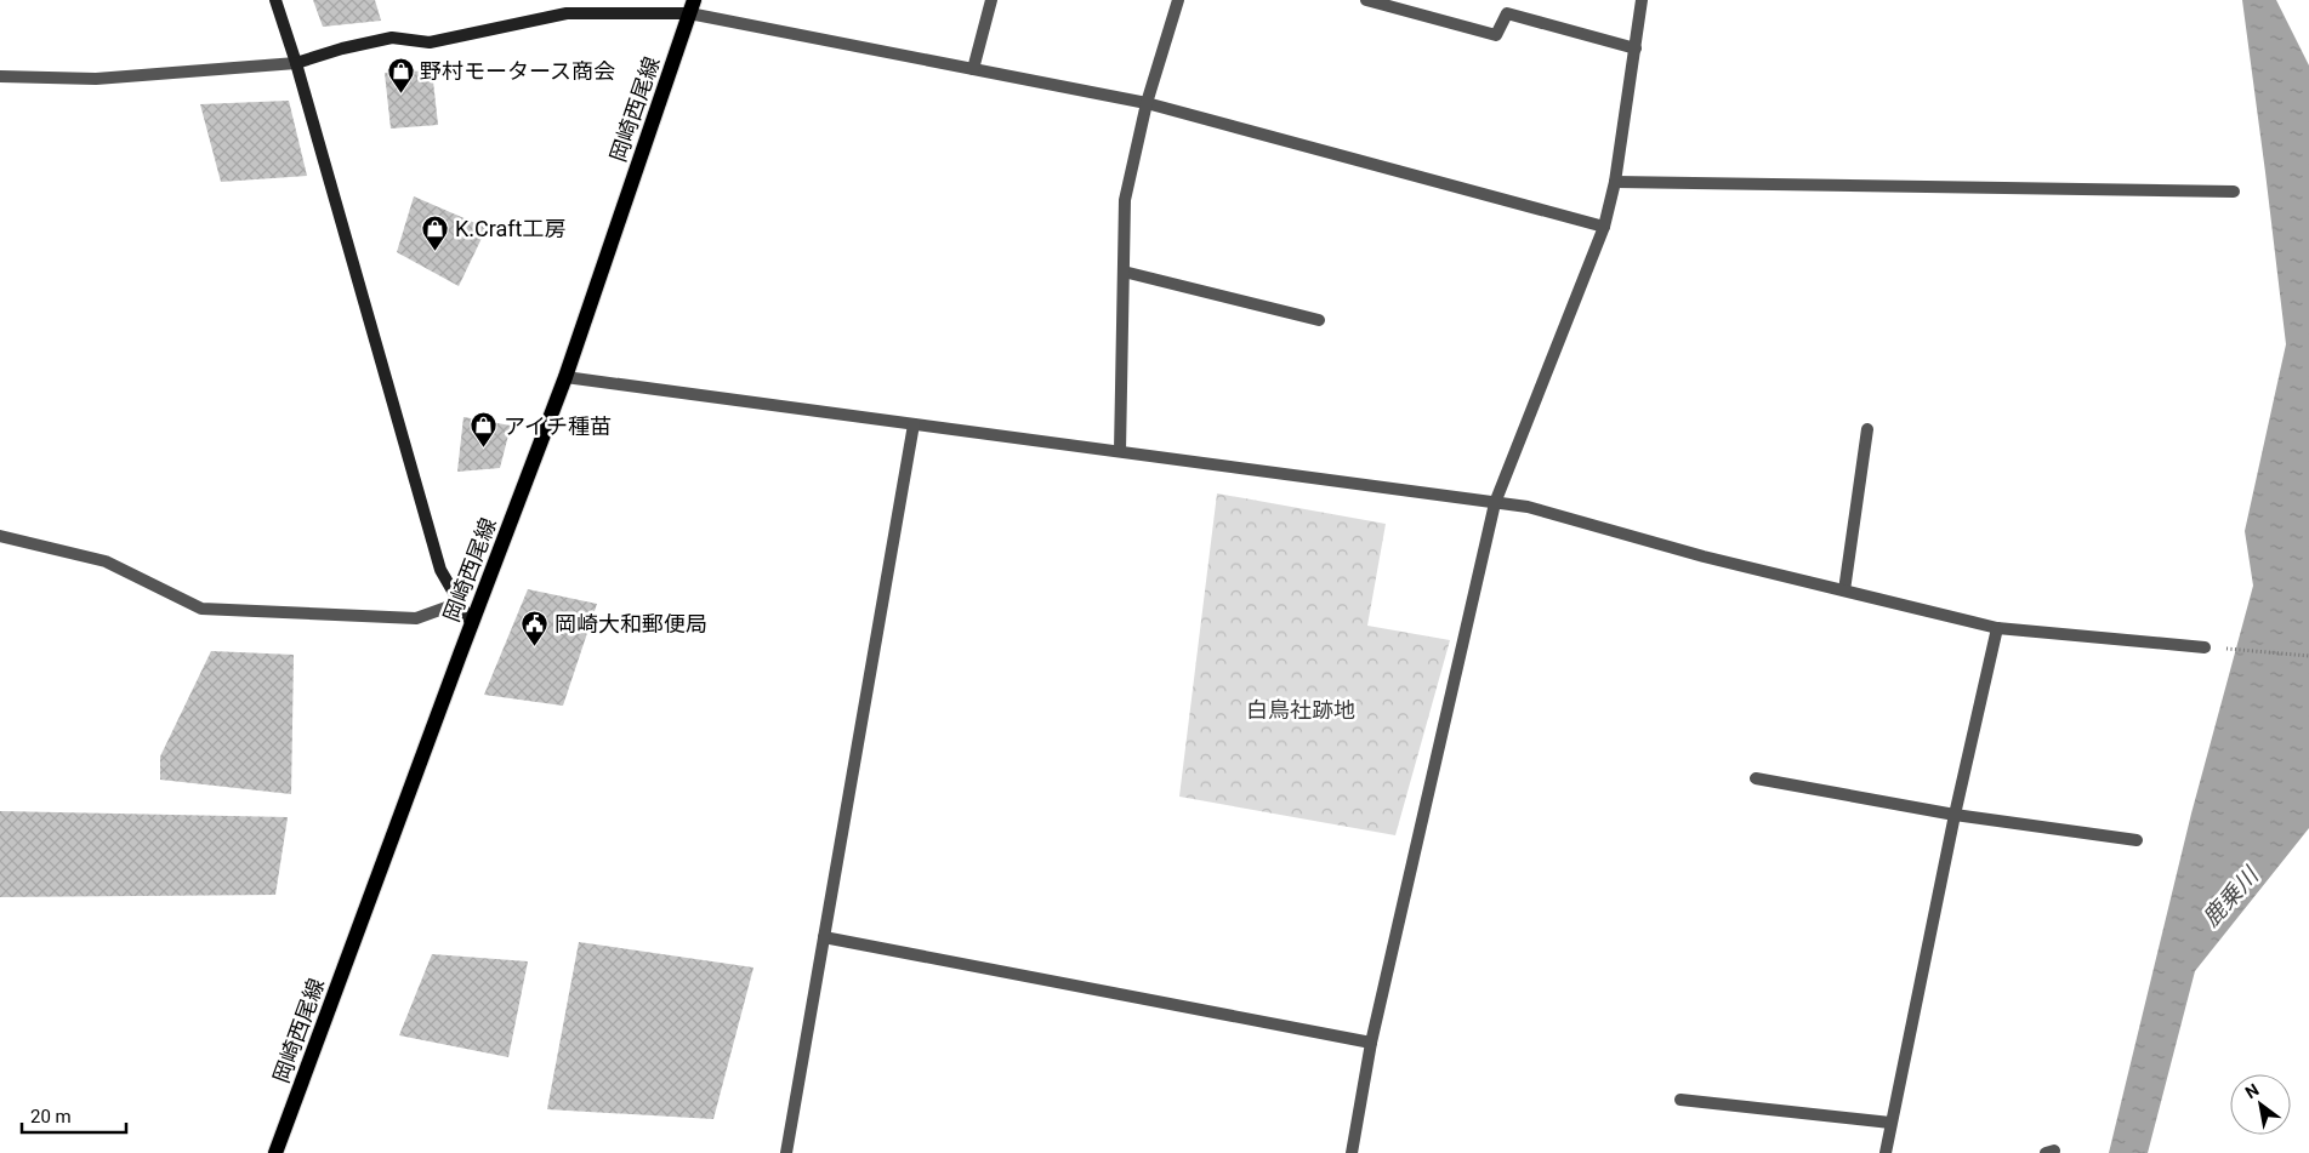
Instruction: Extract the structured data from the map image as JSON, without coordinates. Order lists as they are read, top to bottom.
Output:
{
  "streets": {
    "main road": ["岡崎西尾線"]
  },
  "water": ["鹿乗川"],
  "parks": ["白鳥社跡地"],
  "places": {
    "shop": ["野村モータース商会", "K.Craft工房", "アイチ種苗"],
    "public building": ["岡崎大和郵便局"]
  },
  "scale_bar": "20 m",
  "north": "top left"
}
